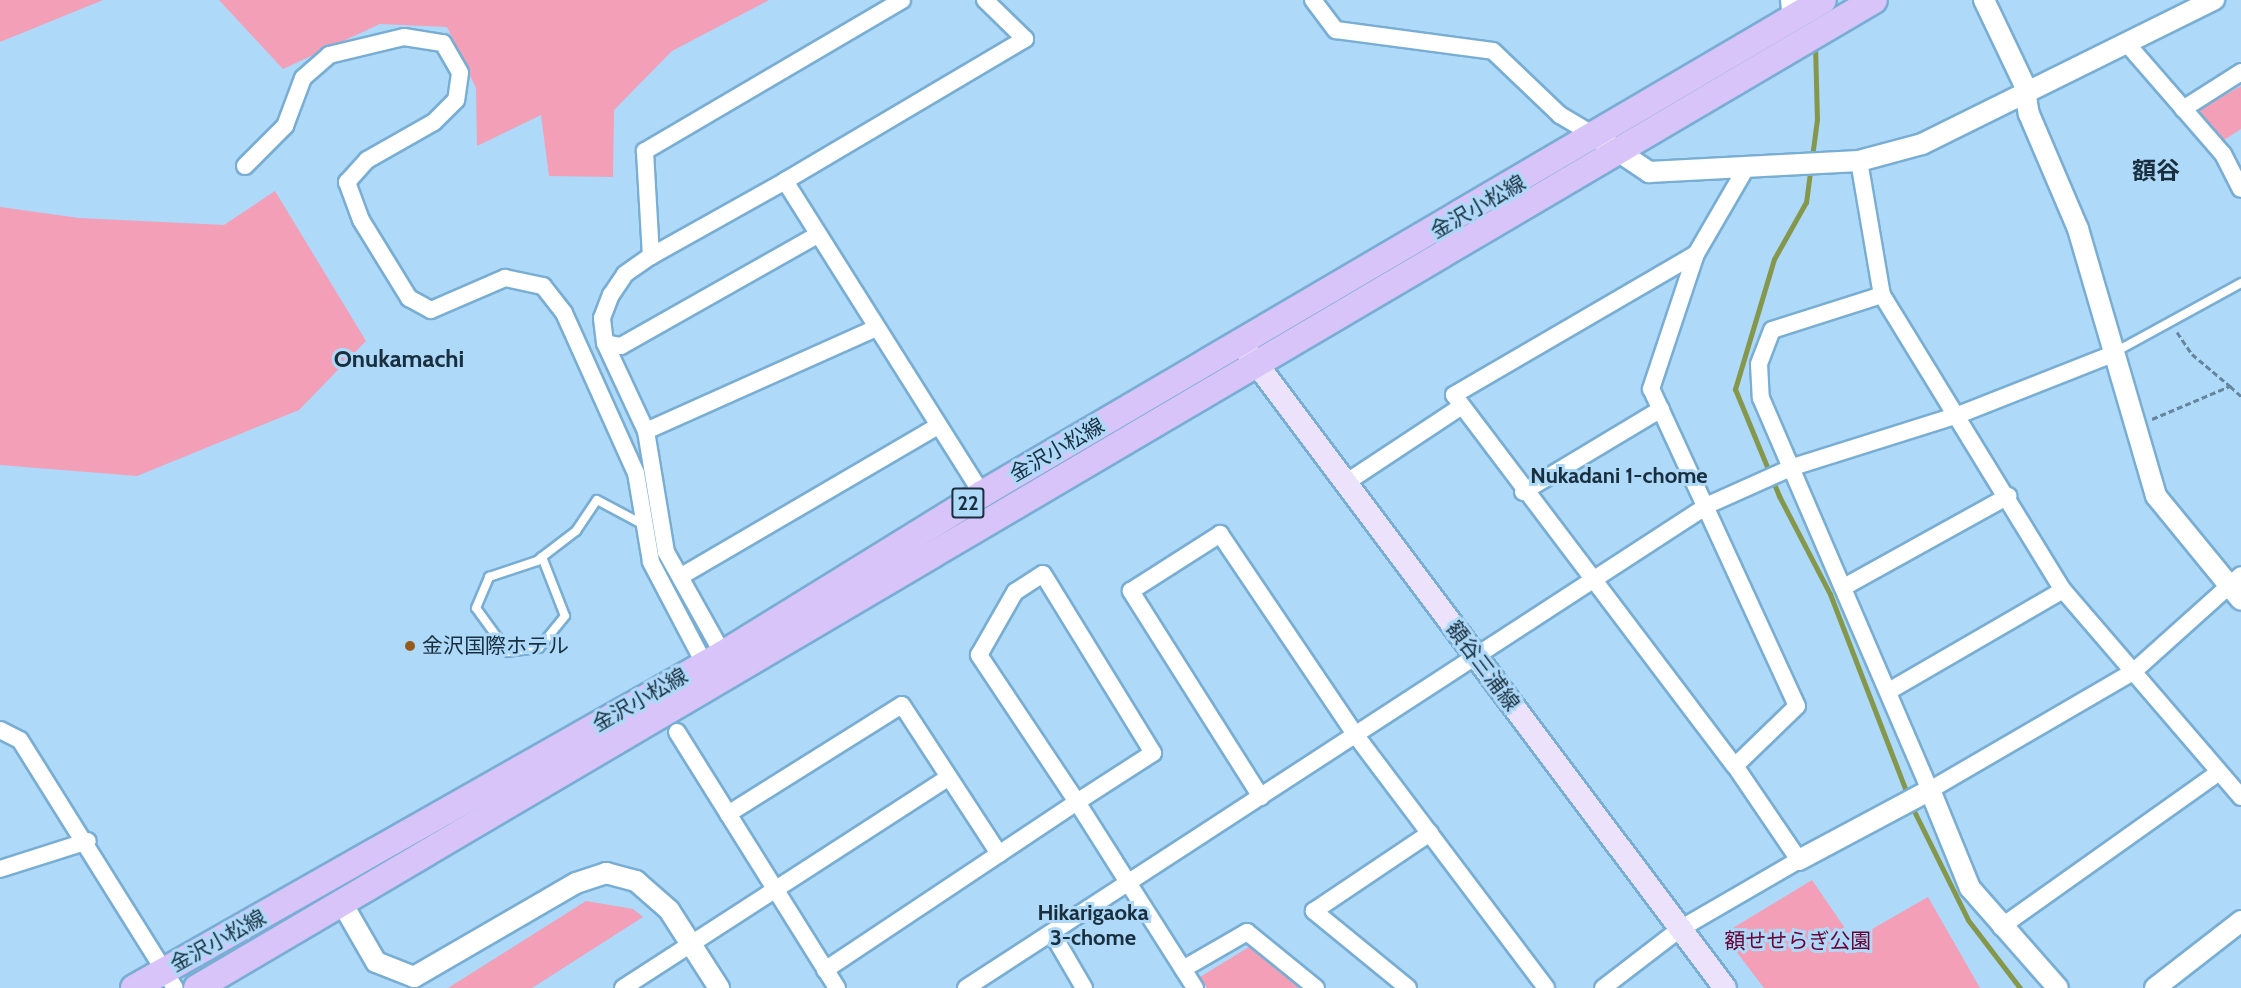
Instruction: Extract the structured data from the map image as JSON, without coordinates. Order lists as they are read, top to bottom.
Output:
{
  "streets": {
    "main road": ["金沢小松線", "22", "額谷三浦線"]
  },
  "crossings": [
    ["金沢小松線", "額谷三浦線"]
  ],
  "districts": [
    "額谷",
    "Onukamachi",
    "Nukadani 1-chome",
    "Hikarigaoka 3-chome"
  ],
  "parks": ["額せせらぎ公園"],
  "places": ["金沢国際ホテル"]
}
